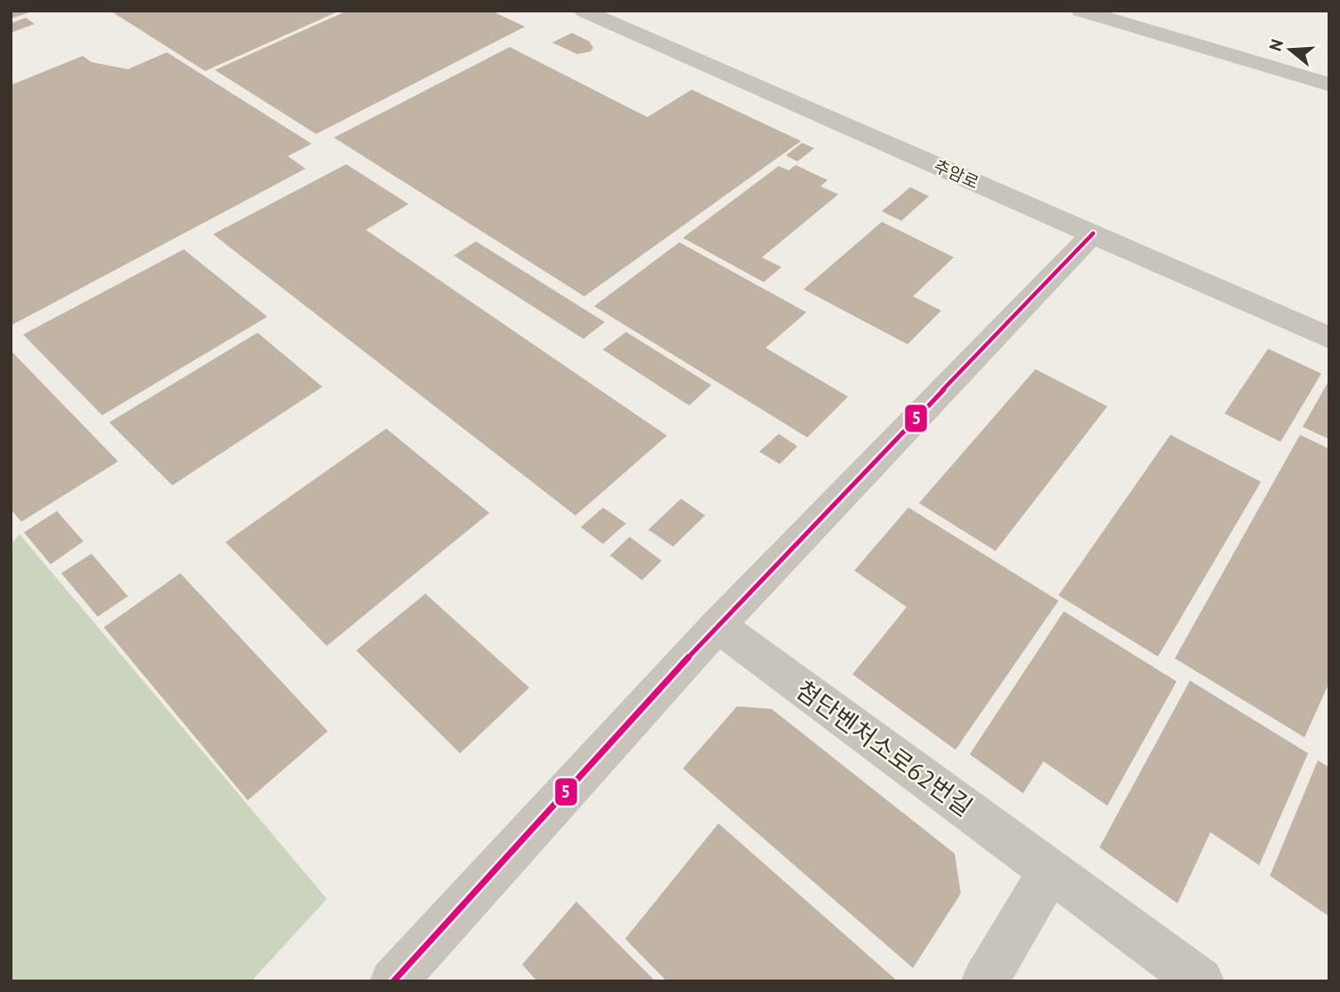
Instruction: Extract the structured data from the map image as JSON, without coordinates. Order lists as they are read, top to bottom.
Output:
{
  "streets": {
    "street": ["추암로", "첨단벤처소로62번길"]
  },
  "lines": ["transit line 5"],
  "north": "left"
}
